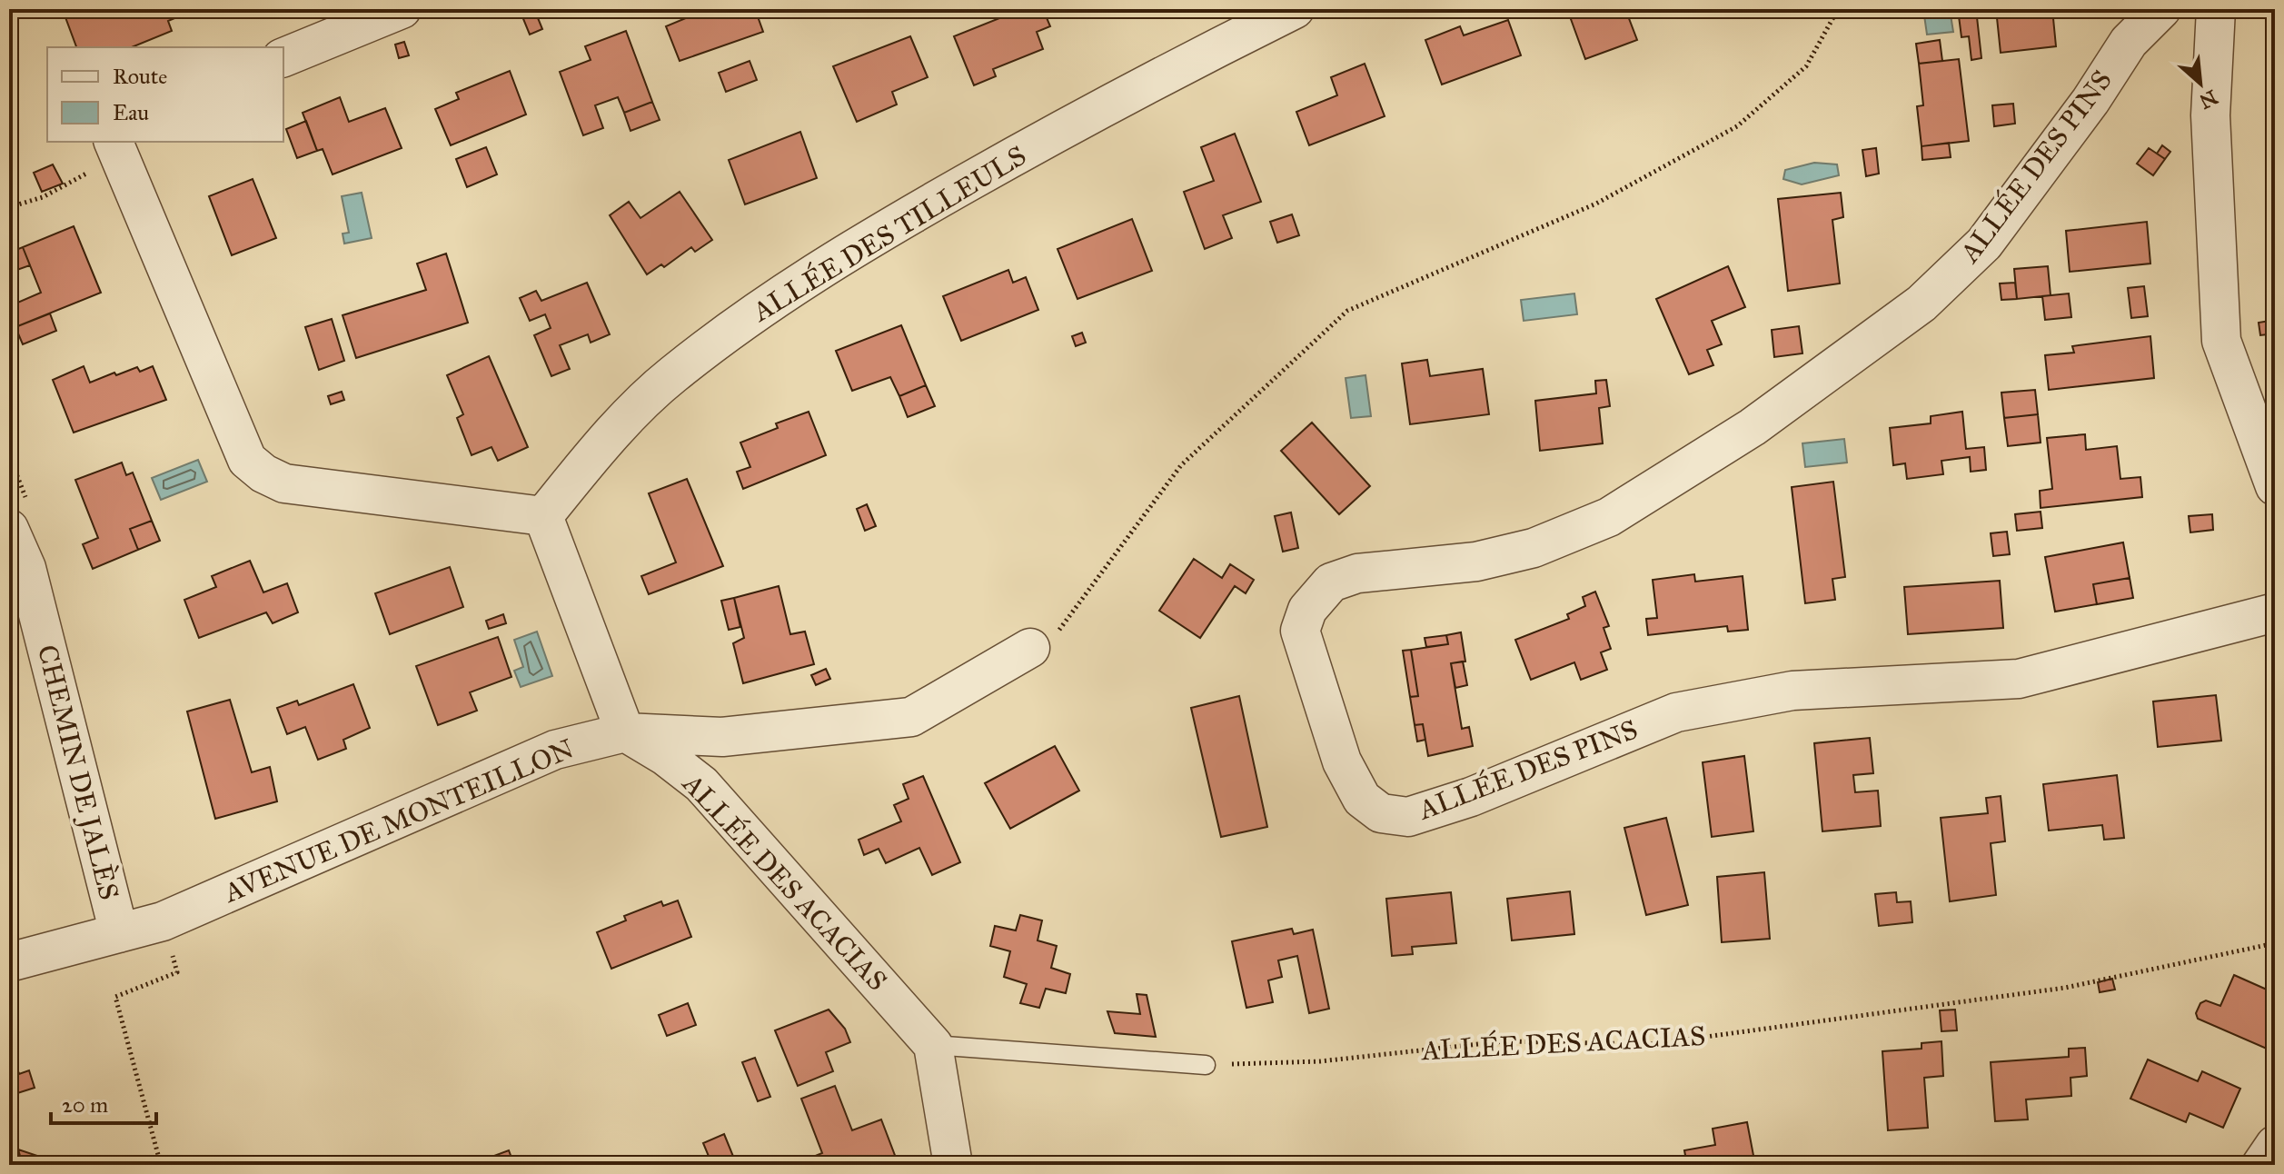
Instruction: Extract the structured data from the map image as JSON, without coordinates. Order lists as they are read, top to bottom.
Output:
{
  "streets": {
    "street": [
      "ALLÉE DES PINS",
      "ALLÉE DES TILLEULS",
      "CHEMIN DE JALÈS",
      "AVENUE DE MONTEILLON",
      "ALLÉE DES ACACIAS"
    ]
  },
  "crossings": [
    ["CHEMIN DE JALÈS", "AVENUE DE MONTEILLON"],
    ["AVENUE DE MONTEILLON", "ALLÉE DES ACACIAS"]
  ],
  "legend": ["Route", "Eau"],
  "scale_bar": "20 m",
  "north": "bottom right"
}
